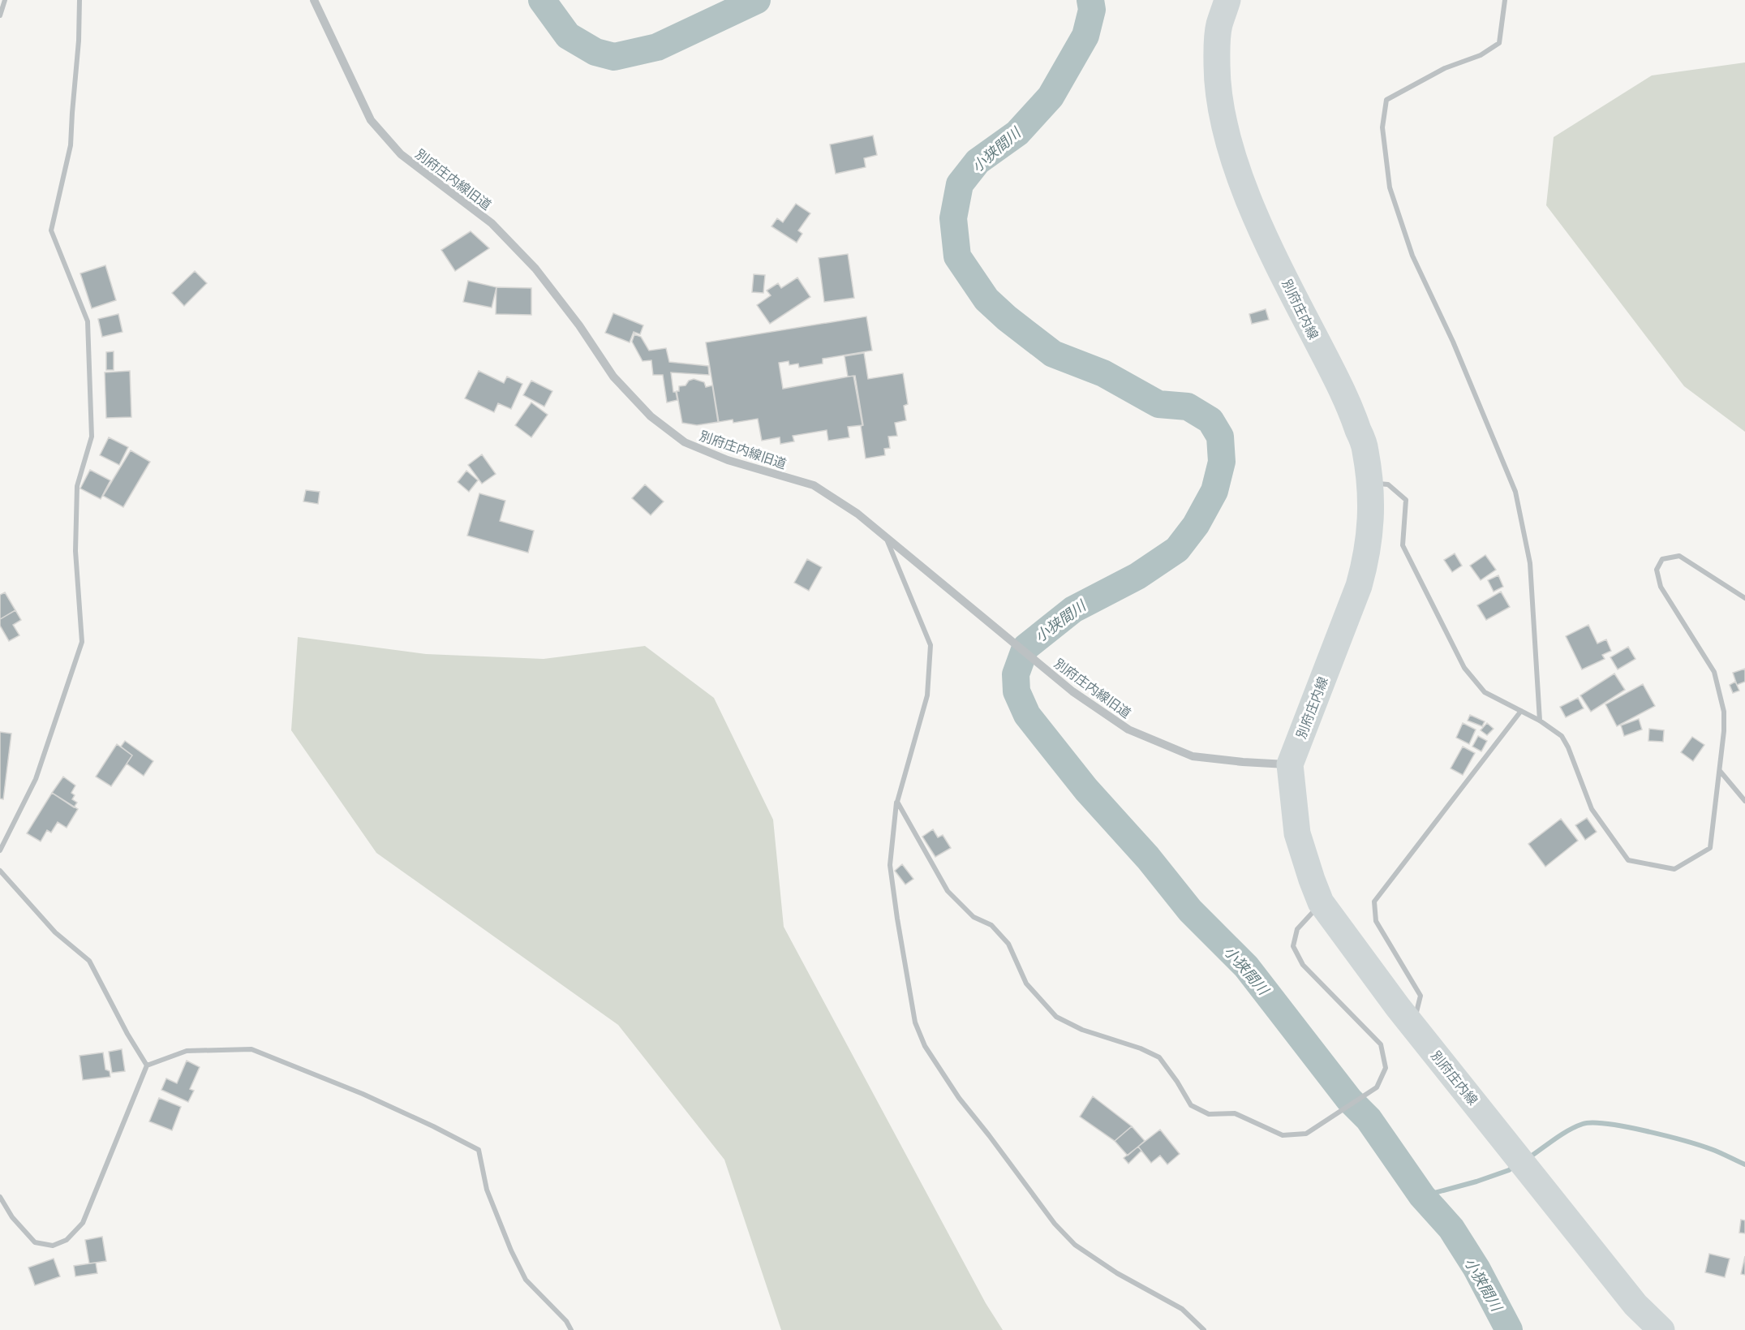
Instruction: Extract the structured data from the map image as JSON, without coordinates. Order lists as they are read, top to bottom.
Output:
{
  "streets": {
    "main road": ["別府庄内線"],
    "street": ["別府庄内線旧道"]
  },
  "crossings": [
    ["別府庄内線旧道", "別府庄内線"]
  ],
  "water": ["小狭間川"]
}
